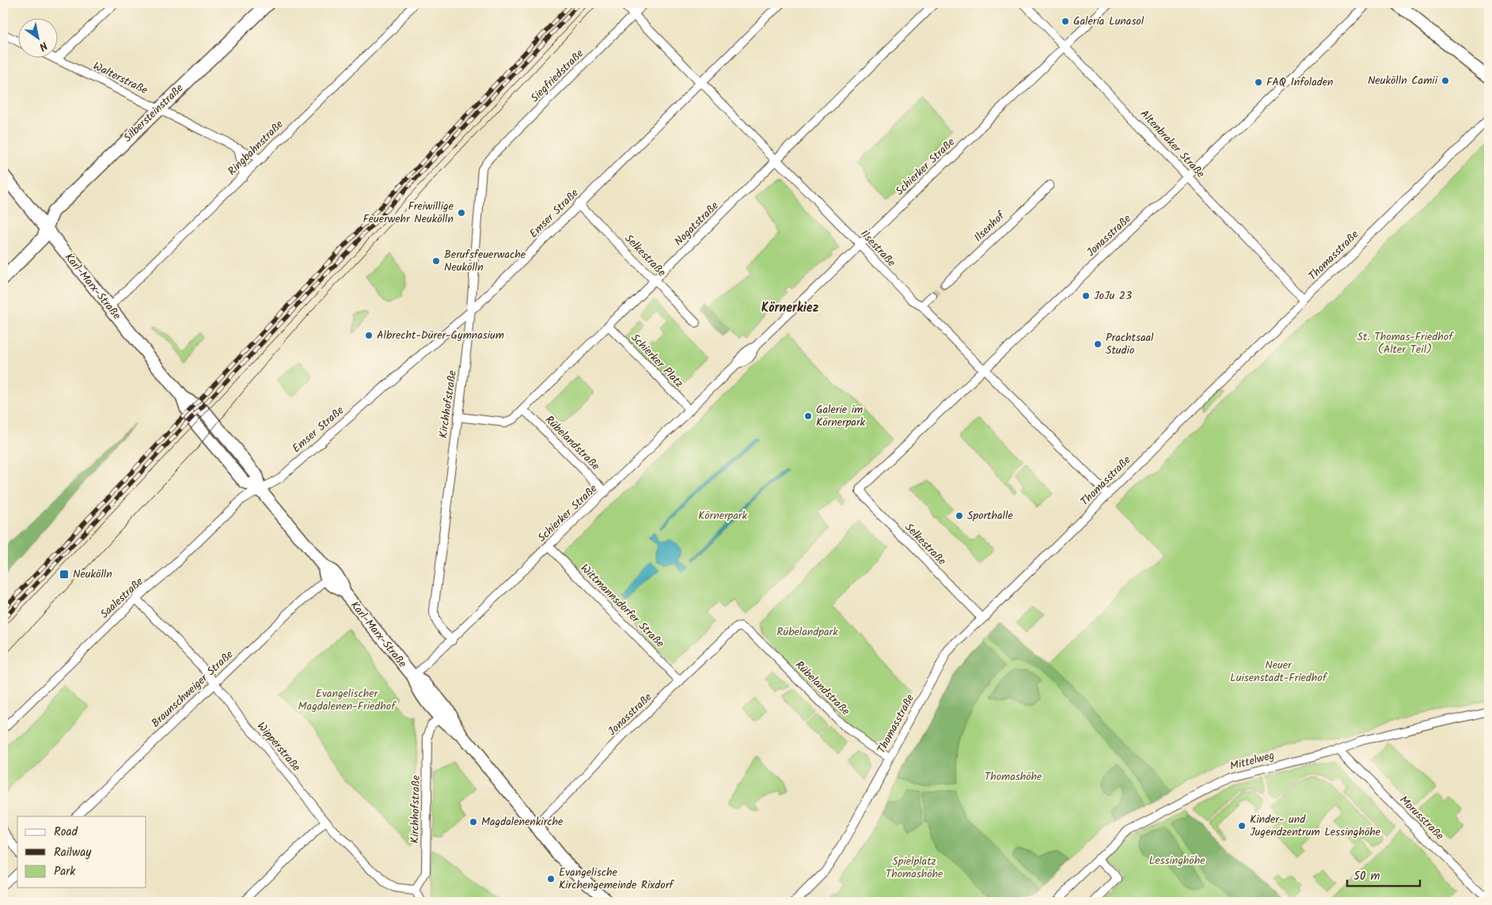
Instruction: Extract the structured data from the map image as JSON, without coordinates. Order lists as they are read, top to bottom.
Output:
{
  "streets": {
    "main road": ["Silbersteinstraße", "Karl-Marx-Straße"],
    "street": [
      "Siegfriedstraße",
      "Walterstraße",
      "Altenbraker Straße",
      "Ringbahnstraße",
      "Schierker Straße",
      "Emser Straße",
      "Nogatstraße",
      "Ilsenhof",
      "Jonasstraße",
      "Ilsestraße",
      "Selkestraße",
      "Thomasstraße",
      "Schierker Platz",
      "Kirchhofstraße",
      "Rübelandstraße",
      "Saalestraße",
      "Wittmannsdorfer Straße",
      "Braunschweiger Straße",
      "Wipperstraße",
      "Mittelweg",
      "Morusstraße"
    ]
  },
  "crossings": [
    ["Siegfriedstraße", "Ilsestraße"],
    ["Siegfriedstraße", "Kirchhofstraße"],
    ["Walterstraße", "Silbersteinstraße"],
    ["Walterstraße", "Ringbahnstraße"],
    ["Silbersteinstraße", "Karl-Marx-Straße"],
    ["Altenbraker Straße", "Schierker Straße"],
    ["Altenbraker Straße", "Jonasstraße"],
    ["Altenbraker Straße", "Thomasstraße"],
    ["Ringbahnstraße", "Karl-Marx-Straße"],
    ["Schierker Straße", "Ilsestraße"],
    ["Schierker Straße", "Karl-Marx-Straße"],
    ["Schierker Straße", "Schierker Platz"],
    ["Schierker Straße", "Kirchhofstraße"],
    ["Schierker Straße", "Rübelandstraße"],
    ["Schierker Straße", "Wittmannsdorfer Straße"],
    ["Emser Straße", "Ilsestraße"],
    ["Emser Straße", "Selkestraße"],
    ["Emser Straße", "Karl-Marx-Straße"],
    ["Emser Straße", "Kirchhofstraße"],
    ["Emser Straße", "Saalestraße"],
    ["Nogatstraße", "Ilsestraße"],
    ["Nogatstraße", "Selkestraße"],
    ["Nogatstraße", "Schierker Platz"],
    ["Nogatstraße", "Kirchhofstraße"],
    ["Nogatstraße", "Rübelandstraße"],
    ["Jonasstraße", "Ilsestraße"],
    ["Jonasstraße", "Selkestraße"],
    ["Jonasstraße", "Karl-Marx-Straße"],
    ["Jonasstraße", "Rübelandstraße"],
    ["Jonasstraße", "Wittmannsdorfer Straße"],
    ["Ilsestraße", "Thomasstraße"],
    ["Selkestraße", "Thomasstraße"],
    ["Thomasstraße", "Rübelandstraße"],
    ["Karl-Marx-Straße", "Kirchhofstraße"],
    ["Karl-Marx-Straße", "Saalestraße"],
    ["Karl-Marx-Straße", "Braunschweiger Straße"],
    ["Kirchhofstraße", "Wipperstraße"],
    ["Saalestraße", "Wipperstraße"],
    ["Braunschweiger Straße", "Wipperstraße"],
    ["Mittelweg", "Morusstraße"]
  ],
  "districts": ["Körnerkiez"],
  "parks": [
    "St. Thomas-Friedhof (Alter Teil)",
    "Körnerpark",
    "Rübelandpark",
    "Neuer Luisenstadt-Friedhof",
    "Evangelischer Magdalenen-Friedhof",
    "Thomashöhe",
    "Lessinghöhe",
    "Spielplatz Thomashöhe"
  ],
  "places": {
    "other": [
      "Galería Lunasol",
      "Neukölln Camii",
      "FAQ Infoladen",
      "Freiwillige Feuerwehr Neukölln",
      "Berufsfeuerwache Neukölln",
      "JoJu 23",
      "Albrecht-Dürer-Gymnasium",
      "Prachtsaal Studio",
      "Galerie im Körnerpark",
      "Sporthalle",
      "Magdalenenkirche",
      "Kinder- und Jugendzentrum Lessinghöhe",
      "Evangelische Kirchengemeinde Rixdorf"
    ],
    "transit": ["Neukölln"]
  },
  "legend": ["Road", "Railway", "Park"],
  "scale_bar": "50 m",
  "north": "bottom right"
}
